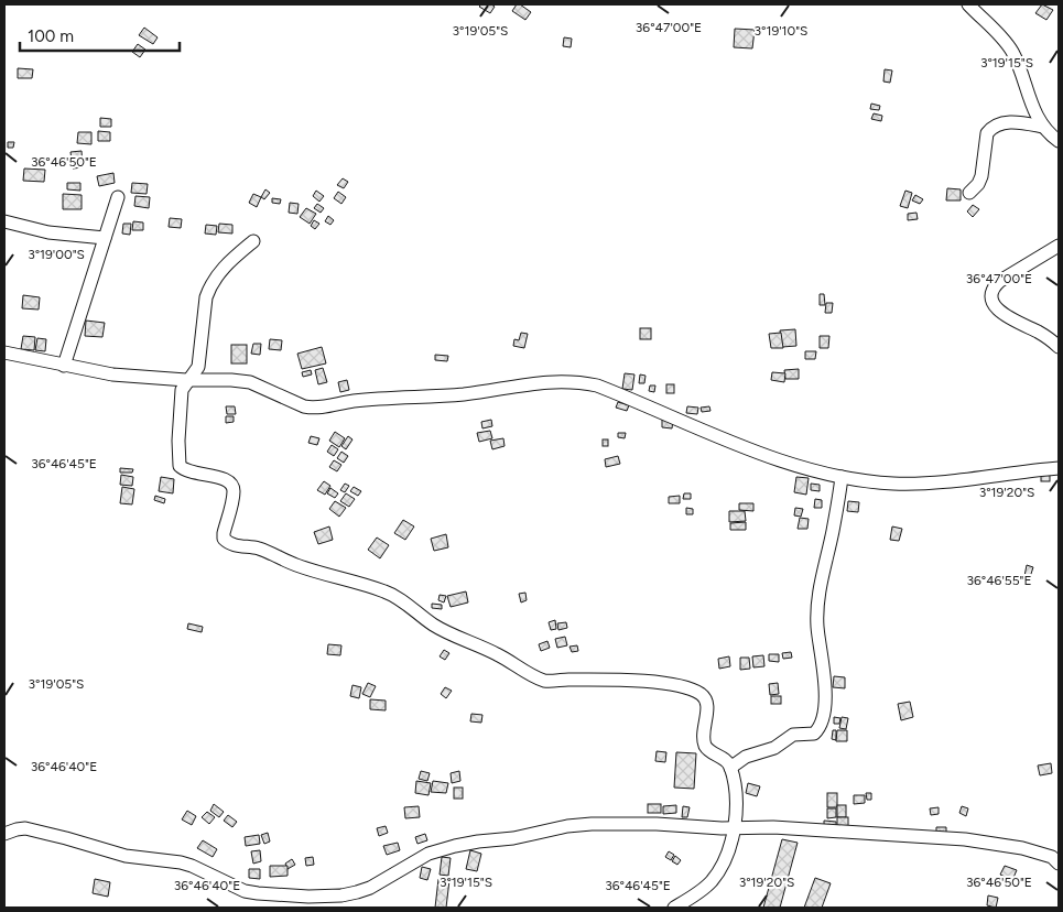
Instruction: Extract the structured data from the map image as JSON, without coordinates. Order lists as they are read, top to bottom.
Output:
{
  "scale_bar": "100 m",
  "coordinates": [
    "36°47'00\"E",
    "3°19'05\"S",
    "3°19'10\"S",
    "3°19'15\"S",
    "36°46'50\"E",
    "3°19'00\"S",
    "36°46'45\"E",
    "3°19'20\"S",
    "36°46'55\"E",
    "36°46'40\"E"
  ]
}
